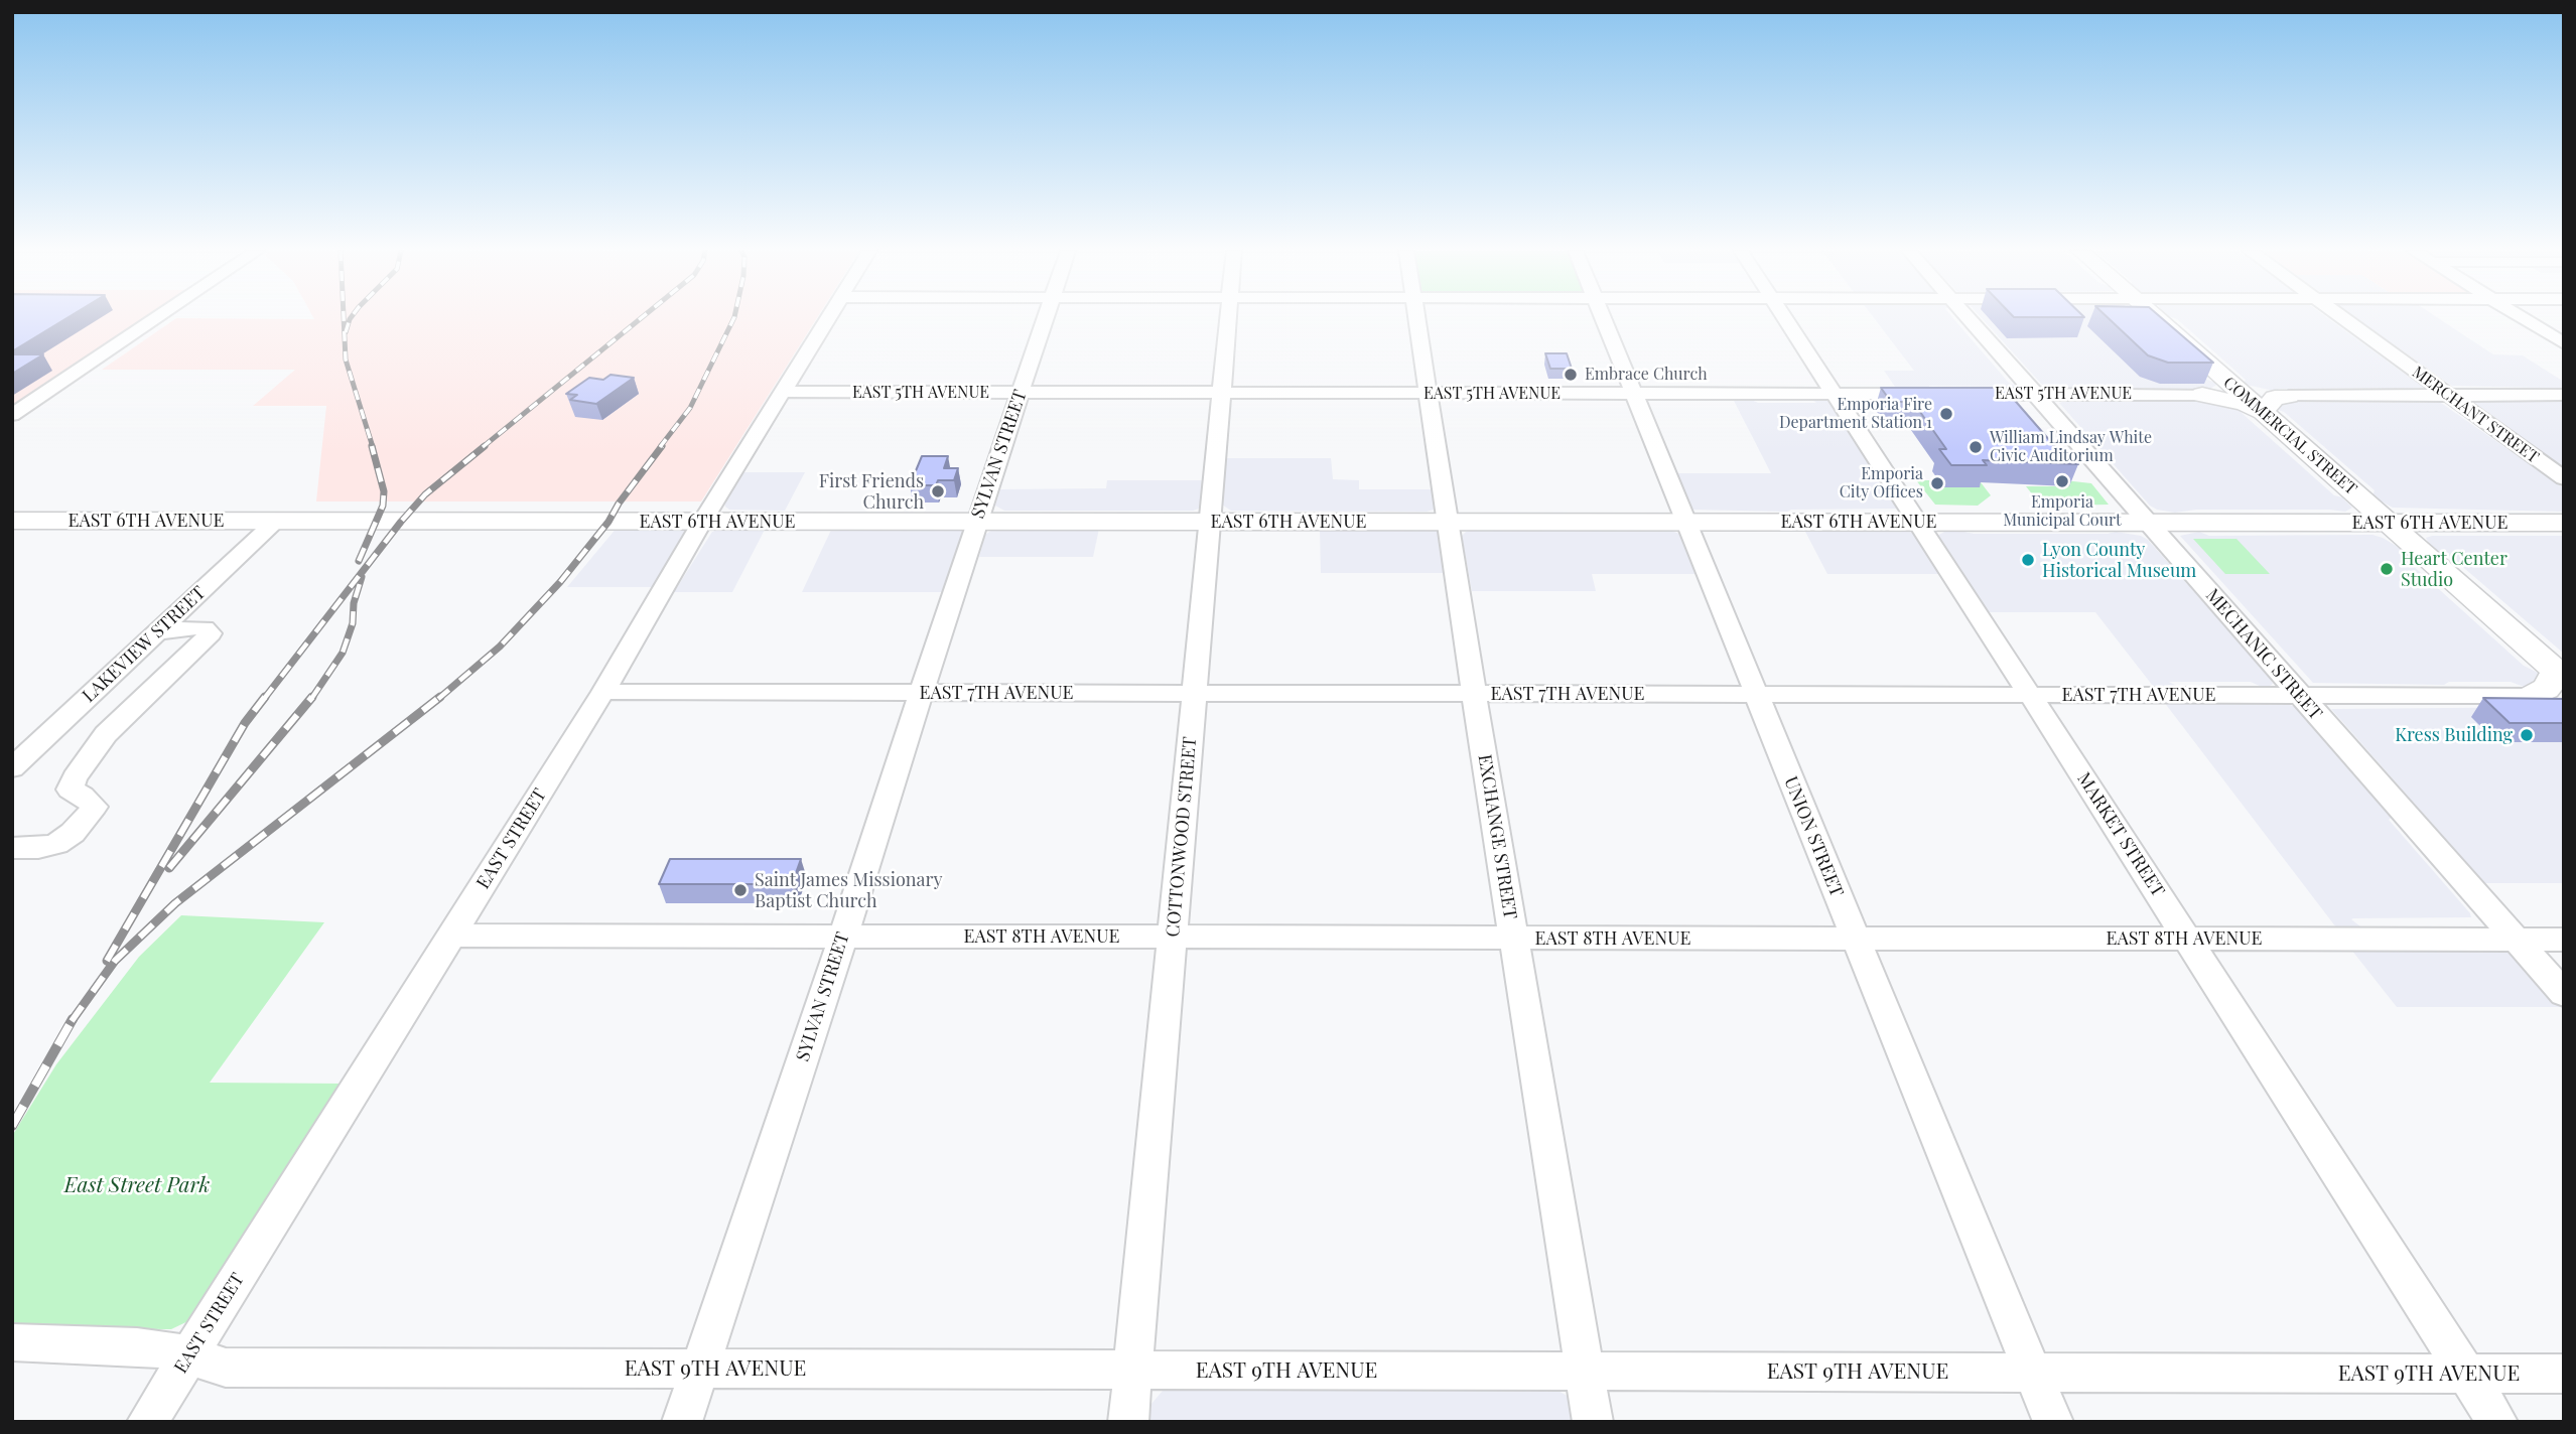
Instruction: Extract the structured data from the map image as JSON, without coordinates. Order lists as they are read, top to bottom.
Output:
{
  "streets": {
    "main road": ["COMMERCIAL STREET", "EAST 6TH AVENUE"],
    "street": [
      "EAST 5TH AVENUE",
      "MERCHANT STREET",
      "SYLVAN STREET",
      "LAKEVIEW STREET",
      "MECHANIC STREET",
      "EAST 7TH AVENUE",
      "MARKET STREET",
      "COTTONWOOD STREET",
      "EXCHANGE STREET",
      "UNION STREET",
      "EAST STREET",
      "EAST 8TH AVENUE",
      "EAST 9TH AVENUE"
    ]
  },
  "crossings": [
    ["EAST 5TH AVENUE", "SYLVAN STREET"],
    ["EAST 5TH AVENUE", "MECHANIC STREET"],
    ["EAST 5TH AVENUE", "MARKET STREET"],
    ["EAST 5TH AVENUE", "COTTONWOOD STREET"],
    ["EAST 5TH AVENUE", "EXCHANGE STREET"],
    ["EAST 5TH AVENUE", "UNION STREET"],
    ["EAST 5TH AVENUE", "EAST STREET"],
    ["COMMERCIAL STREET", "EAST 6TH AVENUE"],
    ["SYLVAN STREET", "EAST 6TH AVENUE"],
    ["SYLVAN STREET", "EAST 7TH AVENUE"],
    ["SYLVAN STREET", "EAST 8TH AVENUE"],
    ["SYLVAN STREET", "EAST 9TH AVENUE"],
    ["EAST 6TH AVENUE", "LAKEVIEW STREET"],
    ["EAST 6TH AVENUE", "MECHANIC STREET"],
    ["EAST 6TH AVENUE", "MARKET STREET"],
    ["EAST 6TH AVENUE", "COTTONWOOD STREET"],
    ["EAST 6TH AVENUE", "EXCHANGE STREET"],
    ["EAST 6TH AVENUE", "UNION STREET"],
    ["EAST 6TH AVENUE", "EAST STREET"],
    ["MECHANIC STREET", "EAST 7TH AVENUE"],
    ["MECHANIC STREET", "EAST 8TH AVENUE"],
    ["EAST 7TH AVENUE", "MARKET STREET"],
    ["EAST 7TH AVENUE", "COTTONWOOD STREET"],
    ["EAST 7TH AVENUE", "EXCHANGE STREET"],
    ["EAST 7TH AVENUE", "UNION STREET"],
    ["EAST 7TH AVENUE", "EAST STREET"],
    ["MARKET STREET", "EAST 8TH AVENUE"],
    ["MARKET STREET", "EAST 9TH AVENUE"],
    ["COTTONWOOD STREET", "EAST 8TH AVENUE"],
    ["COTTONWOOD STREET", "EAST 9TH AVENUE"],
    ["EXCHANGE STREET", "EAST 8TH AVENUE"],
    ["EXCHANGE STREET", "EAST 9TH AVENUE"],
    ["UNION STREET", "EAST 8TH AVENUE"],
    ["UNION STREET", "EAST 9TH AVENUE"],
    ["EAST STREET", "EAST 8TH AVENUE"],
    ["EAST STREET", "EAST 9TH AVENUE"]
  ],
  "parks": ["East Street Park"],
  "places": [
    "Embrace Church",
    "Emporia Fire Department Station 1",
    "William Lindsay White Civic Auditorium",
    "Emporia Municipal Court",
    "Emporia City Offices",
    "First Friends Church",
    "Lyon County Historical Museum",
    "Heart Center Studio",
    "Kress Building",
    "Saint James Missionary Baptist Church"
  ]
}
